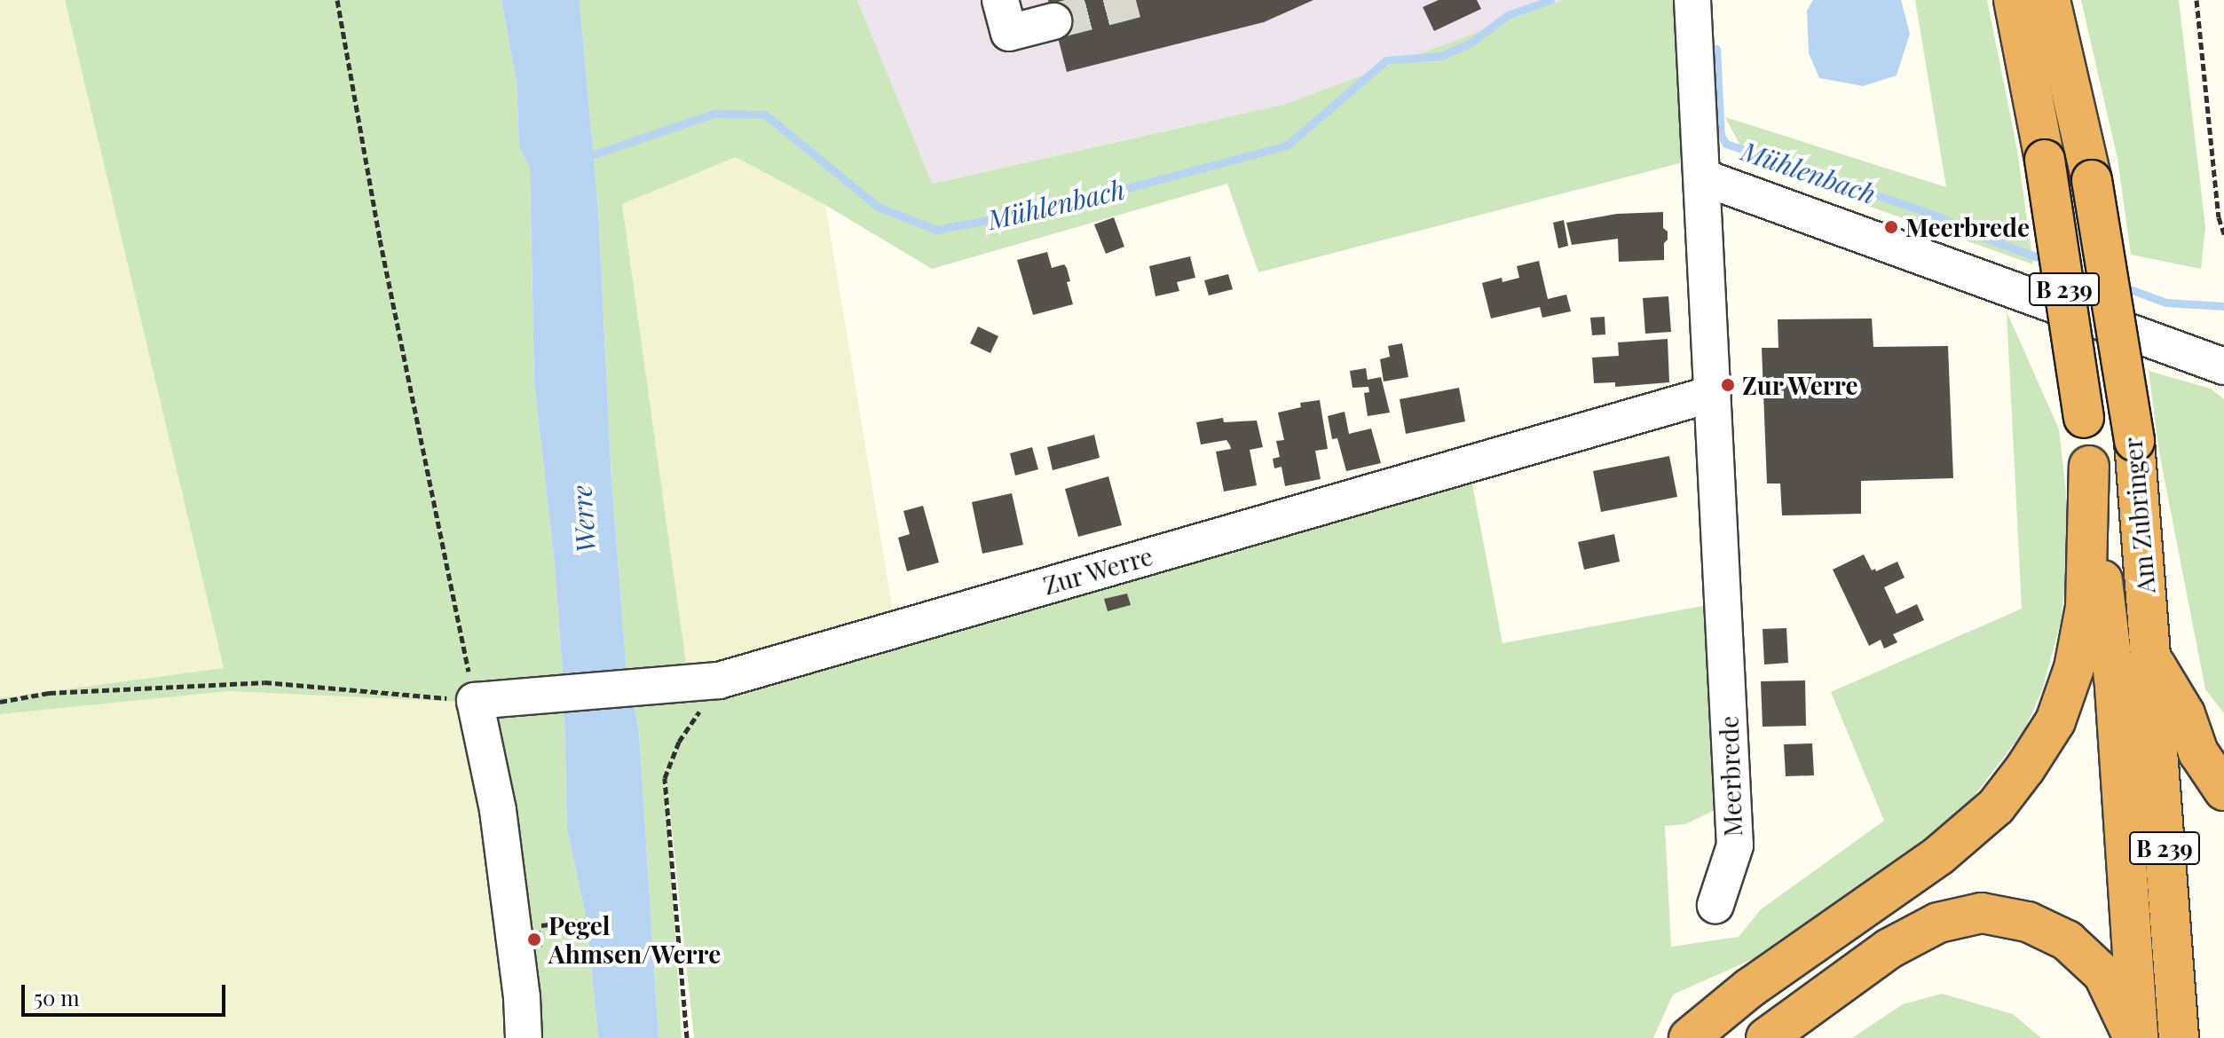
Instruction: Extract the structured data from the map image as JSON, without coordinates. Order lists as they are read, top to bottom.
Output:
{
  "streets": {
    "highway": ["B 239", "Am Zubringer"],
    "street": ["Zur Werre", "Meerbrede"]
  },
  "crossings": [
    ["Zur Werre", "Meerbrede"]
  ],
  "water": ["Mühlenbach", "Werre"],
  "places": ["Meerbrede", "Zur Werre", "Pegel Ahmsen/Werre"],
  "scale_bar": "50 m"
}
